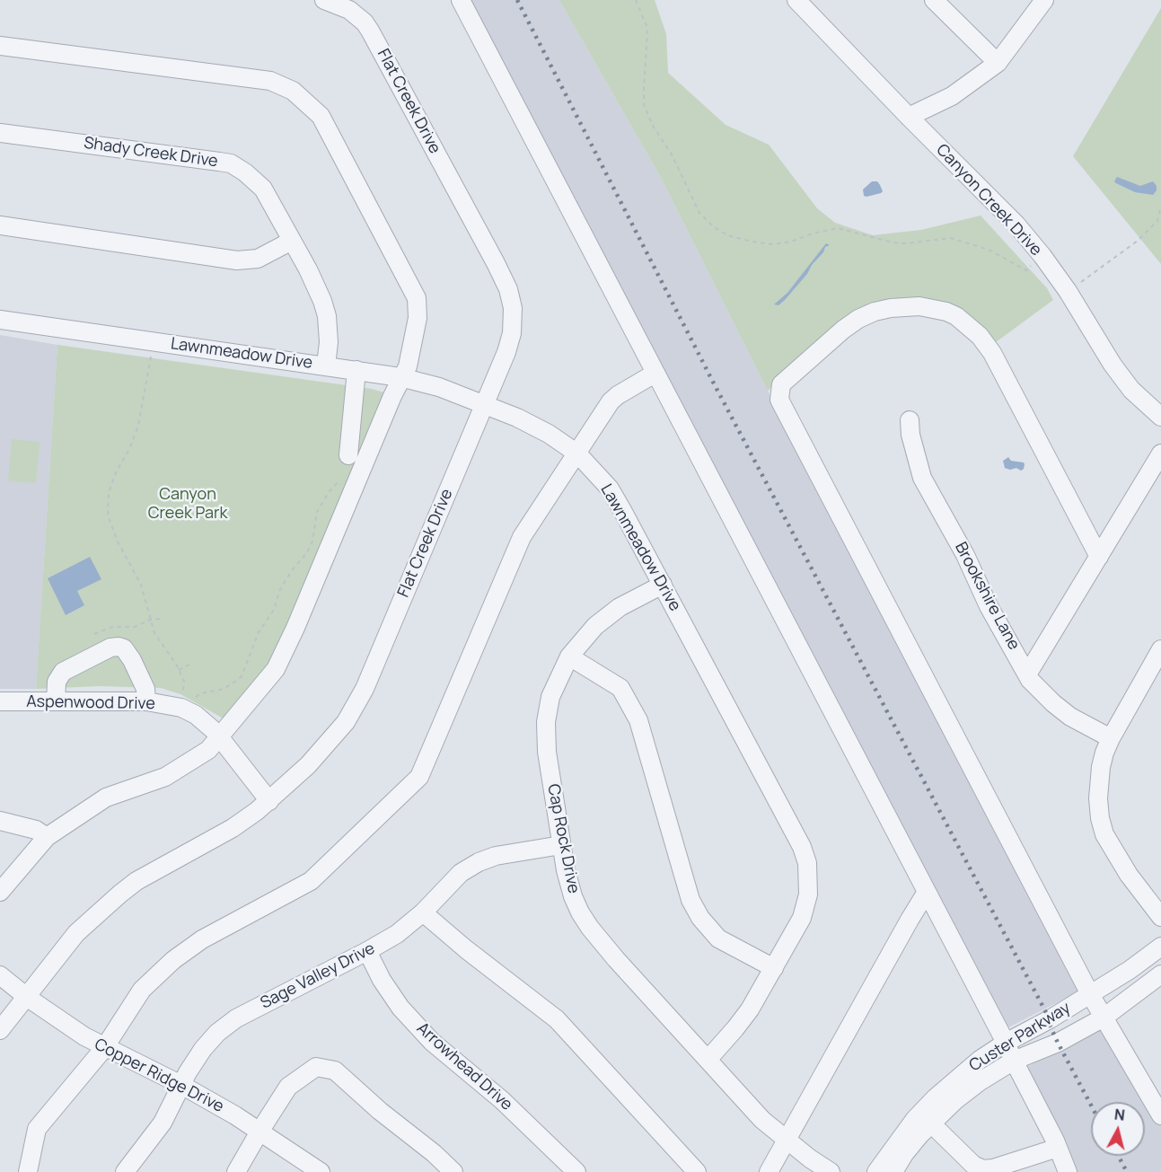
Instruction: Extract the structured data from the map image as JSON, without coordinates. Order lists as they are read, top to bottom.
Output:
{
  "streets": {
    "street": [
      "Flat Creek Drive",
      "Shady Creek Drive",
      "Canyon Creek Drive",
      "Lawnmeadow Drive",
      "Brookshire Lane",
      "Aspenwood Drive",
      "Cap Rock Drive",
      "Sage Valley Drive",
      "Custer Parkway",
      "Arrowhead Drive",
      "Copper Ridge Drive"
    ]
  },
  "crossings": [
    ["Flat Creek Drive", "Lawnmeadow Drive"],
    ["Flat Creek Drive", "Aspenwood Drive"],
    ["Flat Creek Drive", "Copper Ridge Drive"],
    ["Shady Creek Drive", "Lawnmeadow Drive"],
    ["Lawnmeadow Drive", "Cap Rock Drive"],
    ["Cap Rock Drive", "Sage Valley Drive"],
    ["Sage Valley Drive", "Arrowhead Drive"],
    ["Sage Valley Drive", "Copper Ridge Drive"]
  ],
  "parks": ["Canyon Creek Park"],
  "north": "top"
}
